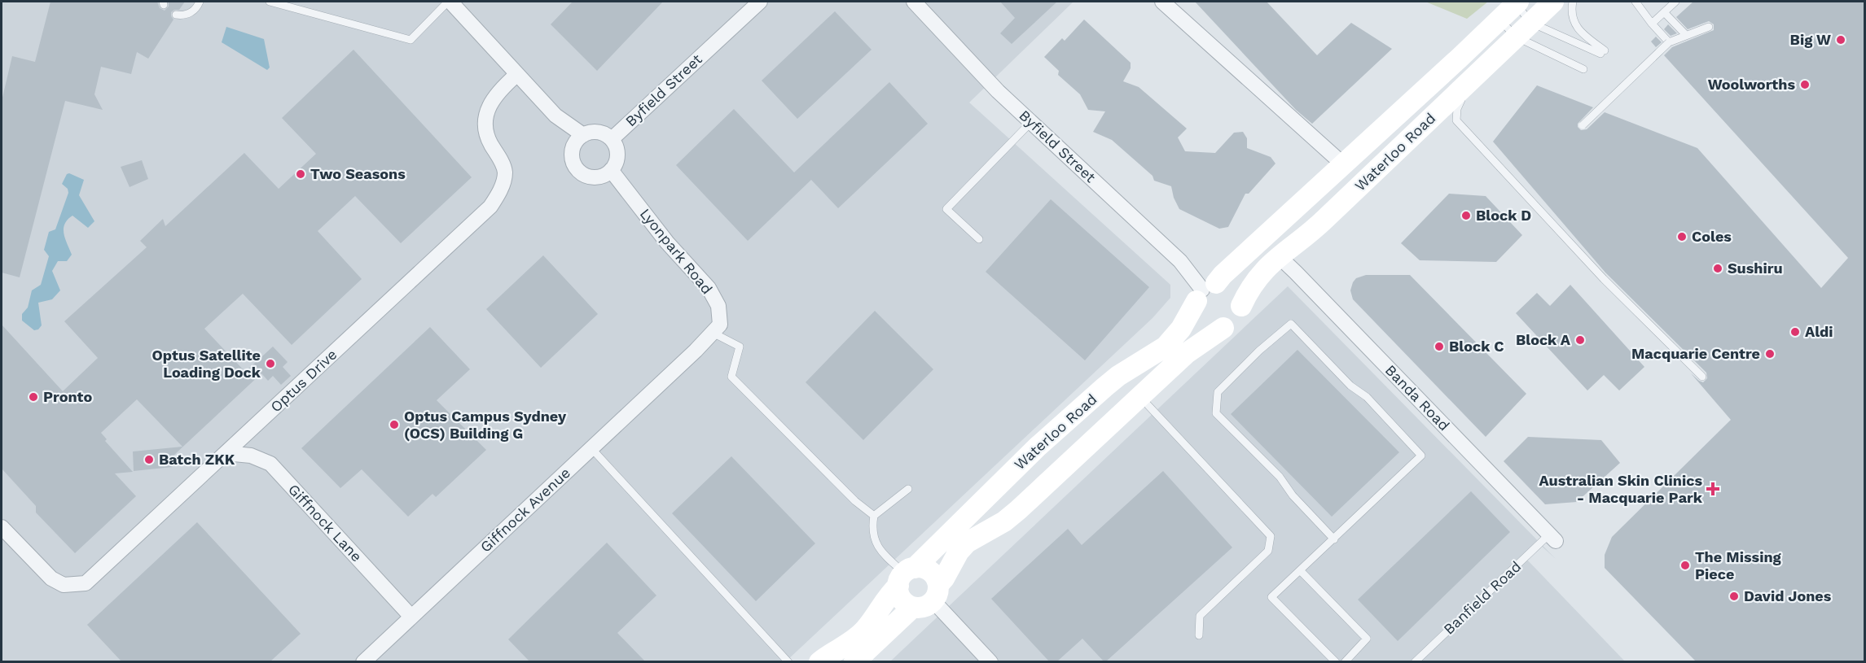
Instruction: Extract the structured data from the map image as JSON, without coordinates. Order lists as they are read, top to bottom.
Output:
{
  "streets": {
    "street": [
      "Byfield Street",
      "Waterloo Road",
      "Lyonpark Road",
      "Optus Drive",
      "Banda Road",
      "Giffnock Avenue",
      "Giffnock Lane"
    ],
    "lane": ["Banfield Road"]
  },
  "crossings": [
    ["Byfield Street", "Waterloo Road"],
    ["Byfield Street", "Lyonpark Road"],
    ["Waterloo Road", "Banda Road"],
    ["Lyonpark Road", "Giffnock Avenue"],
    ["Optus Drive", "Giffnock Lane"],
    ["Banda Road", "Banfield Road"],
    ["Giffnock Avenue", "Giffnock Lane"]
  ],
  "places": {
    "other": [
      "Big W",
      "Woolworths",
      "Two Seasons",
      "Block D",
      "Coles",
      "Sushiru",
      "Aldi",
      "Block A",
      "Block C",
      "Macquarie Centre",
      "Optus Satellite Loading Dock",
      "Pronto",
      "Optus Campus Sydney (OCS) Building G",
      "Batch ZKK",
      "The Missing Piece",
      "David Jones"
    ],
    "health": ["Australian Skin Clinics - Macquarie Park"]
  }
}
